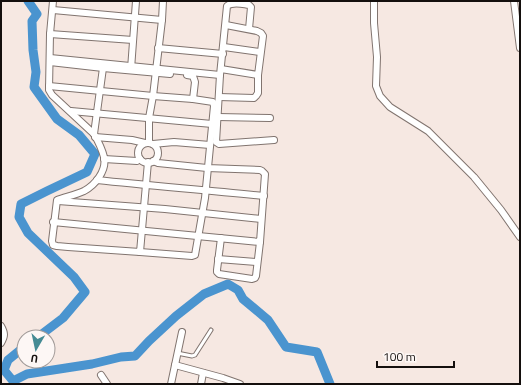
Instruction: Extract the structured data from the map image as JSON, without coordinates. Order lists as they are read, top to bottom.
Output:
{
  "scale_bar": "100 m",
  "north": "bottom"
}
